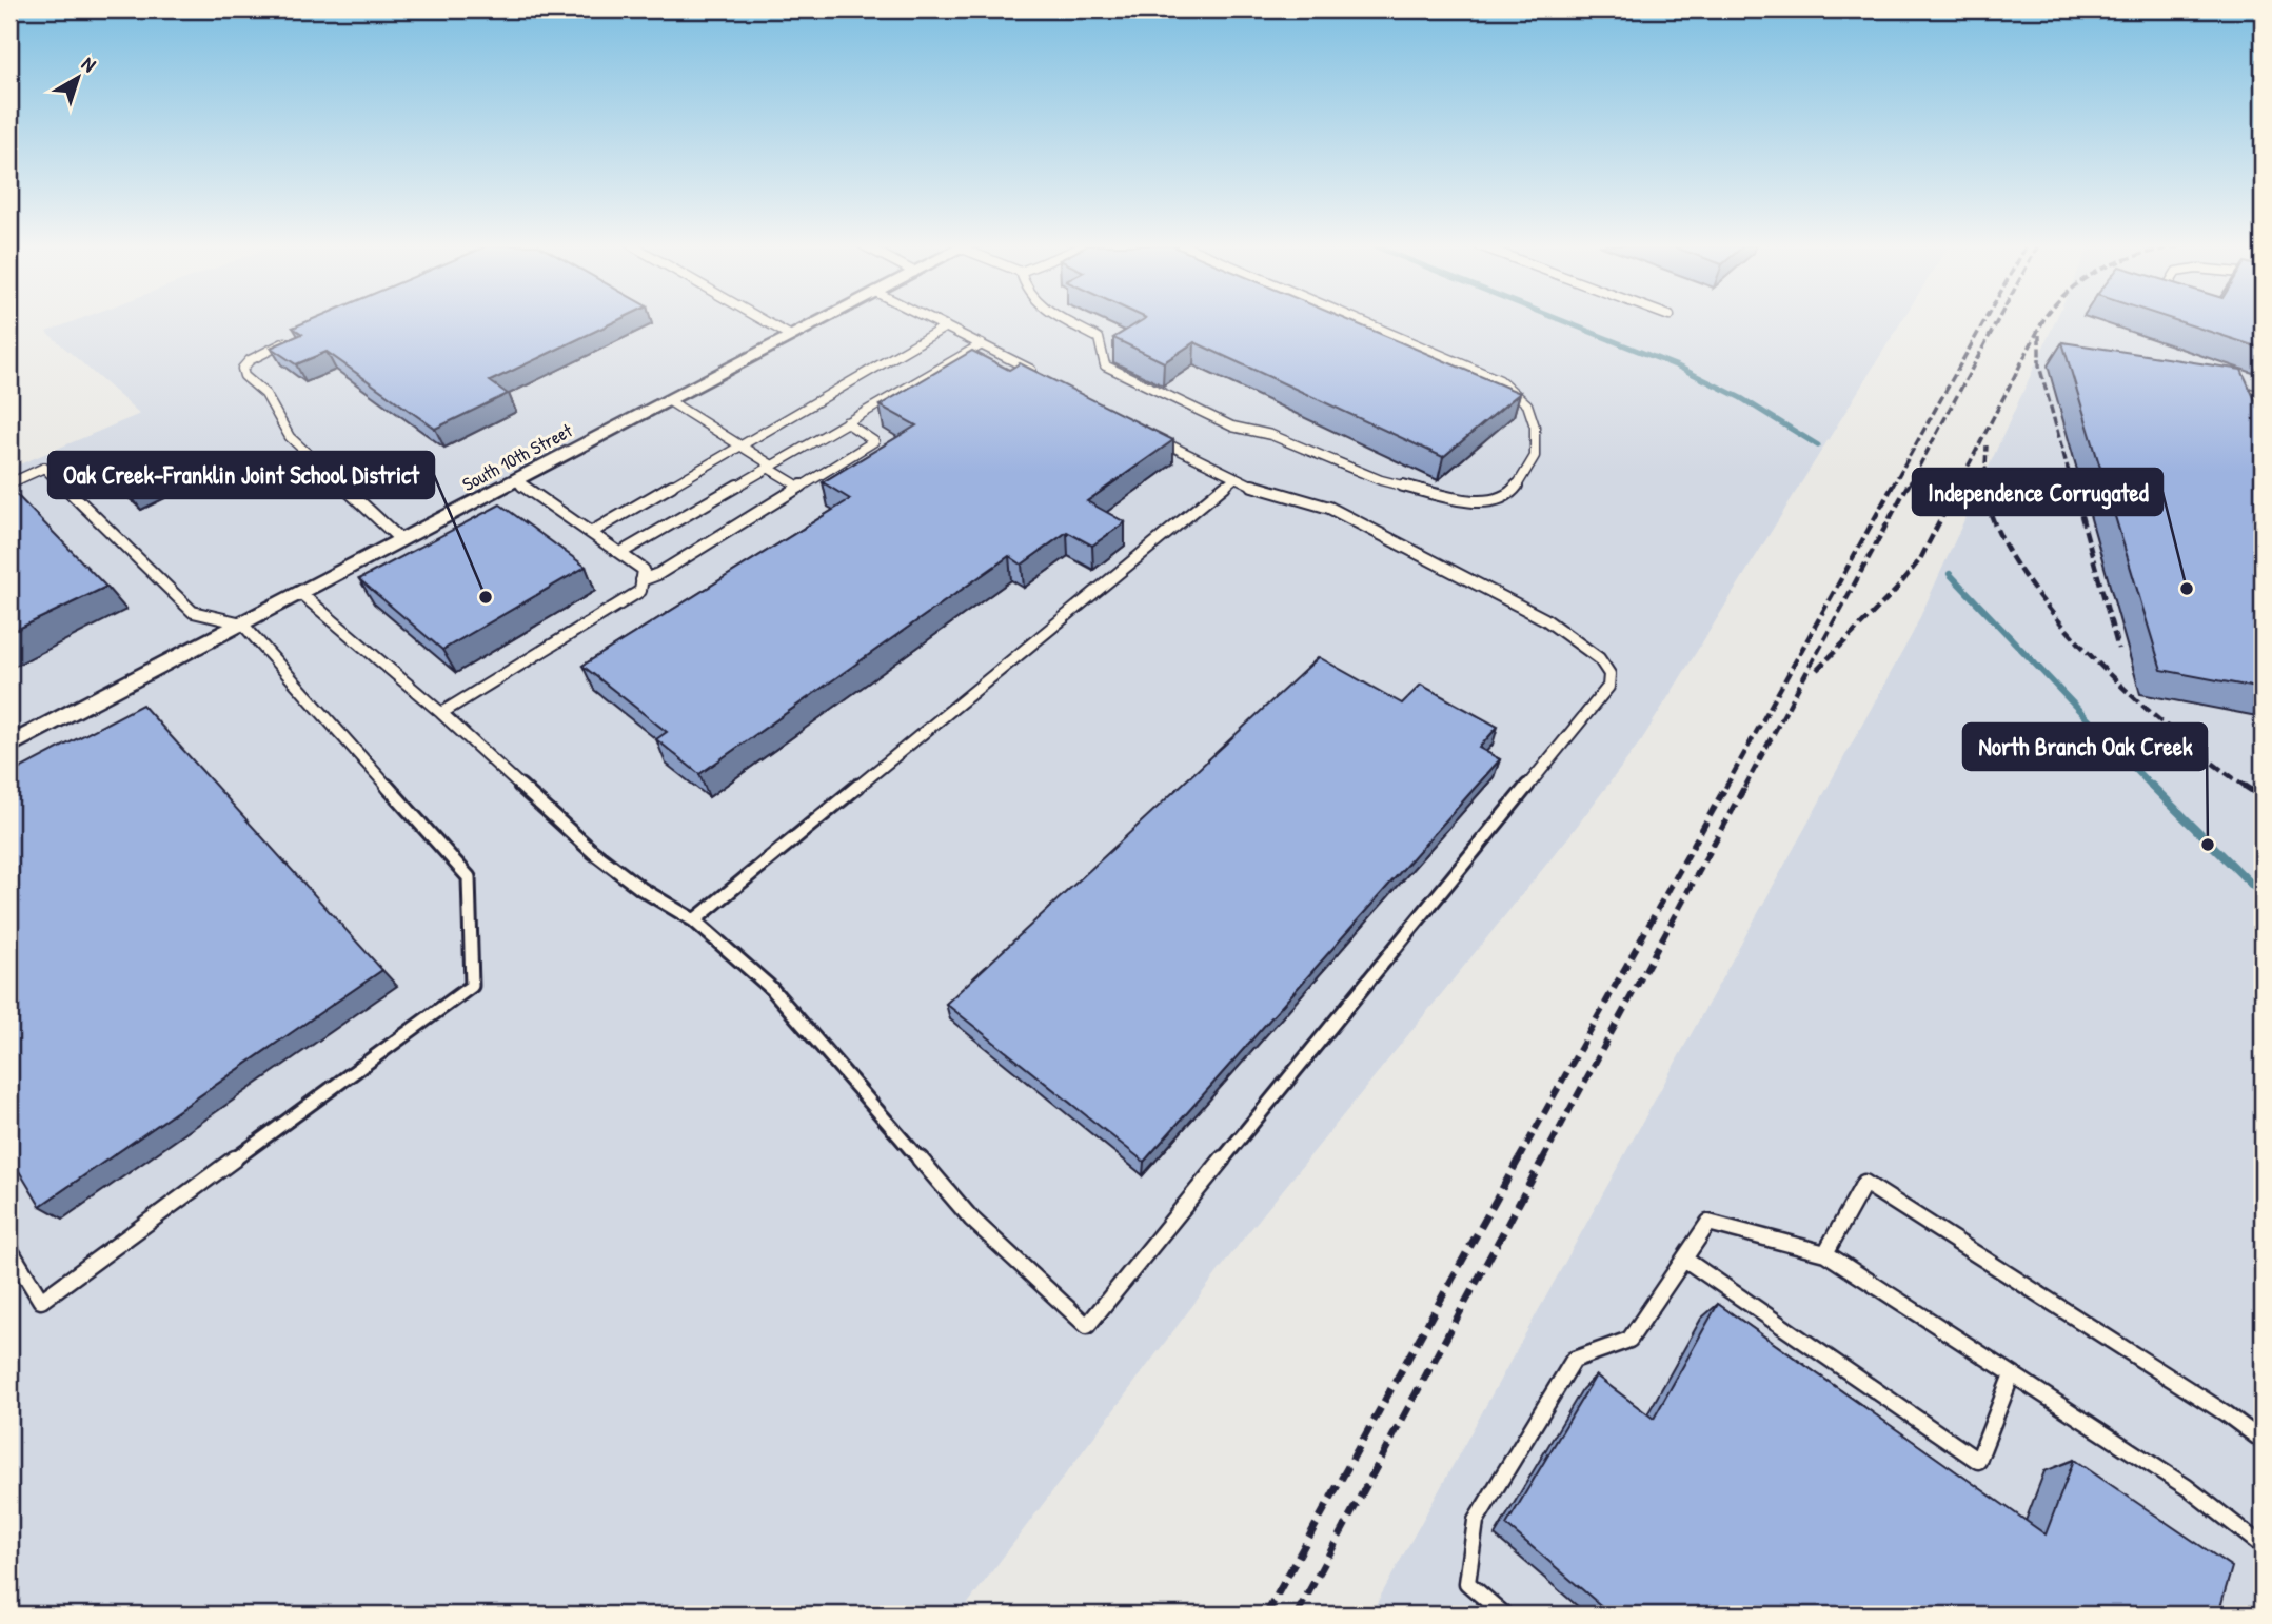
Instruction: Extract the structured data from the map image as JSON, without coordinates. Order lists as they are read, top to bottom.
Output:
{
  "streets": {
    "street": ["South 10th Street"]
  },
  "places": ["Independence Corrugated", "Oak Creek-Franklin Joint School District", "North Branch Oak Creek"],
  "north": "top right"
}
